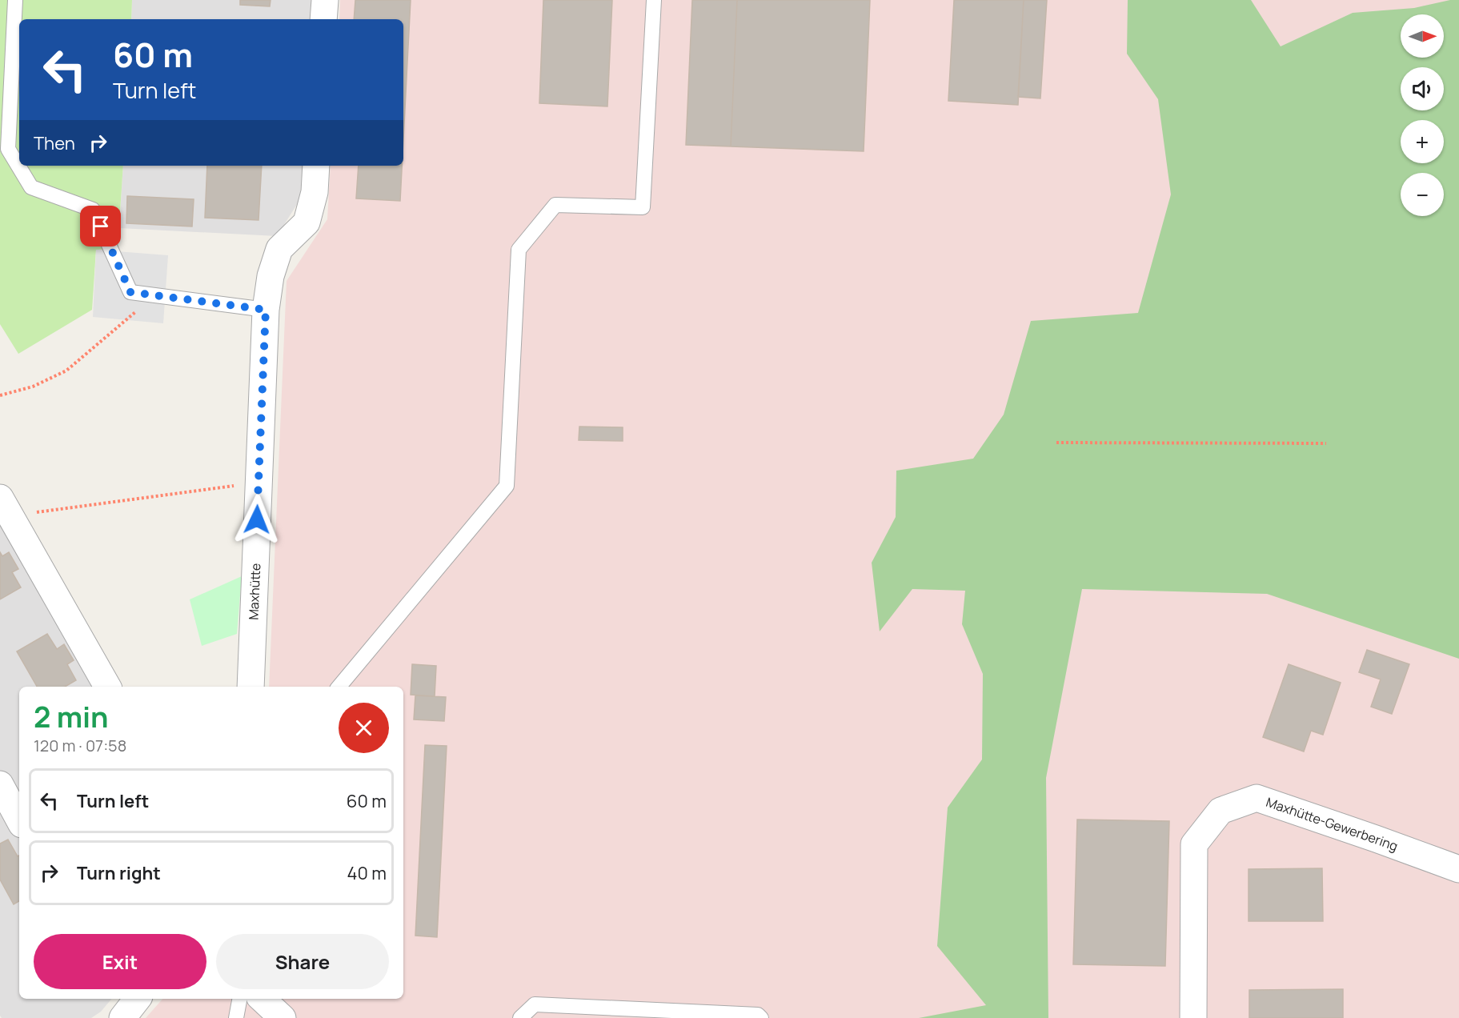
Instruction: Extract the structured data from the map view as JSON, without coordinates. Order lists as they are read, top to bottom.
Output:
{
  "streets": {
    "street": ["Maxhütte", "Maxhütte-Gewerbering"]
  },
  "north": "right",
  "page": {
    "map_buttons": ["+", "−"],
    "turn": ["60 m", "Turn left"],
    "then": "Then",
    "heading": ["2 min", "120 m · 07:58"],
    "list": [
      {
        "name": "Turn left",
        "value": "60 m"
      },
      {
        "name": "Turn right",
        "value": "40 m"
      }
    ],
    "buttons": ["Exit", "Share"]
  }
}
